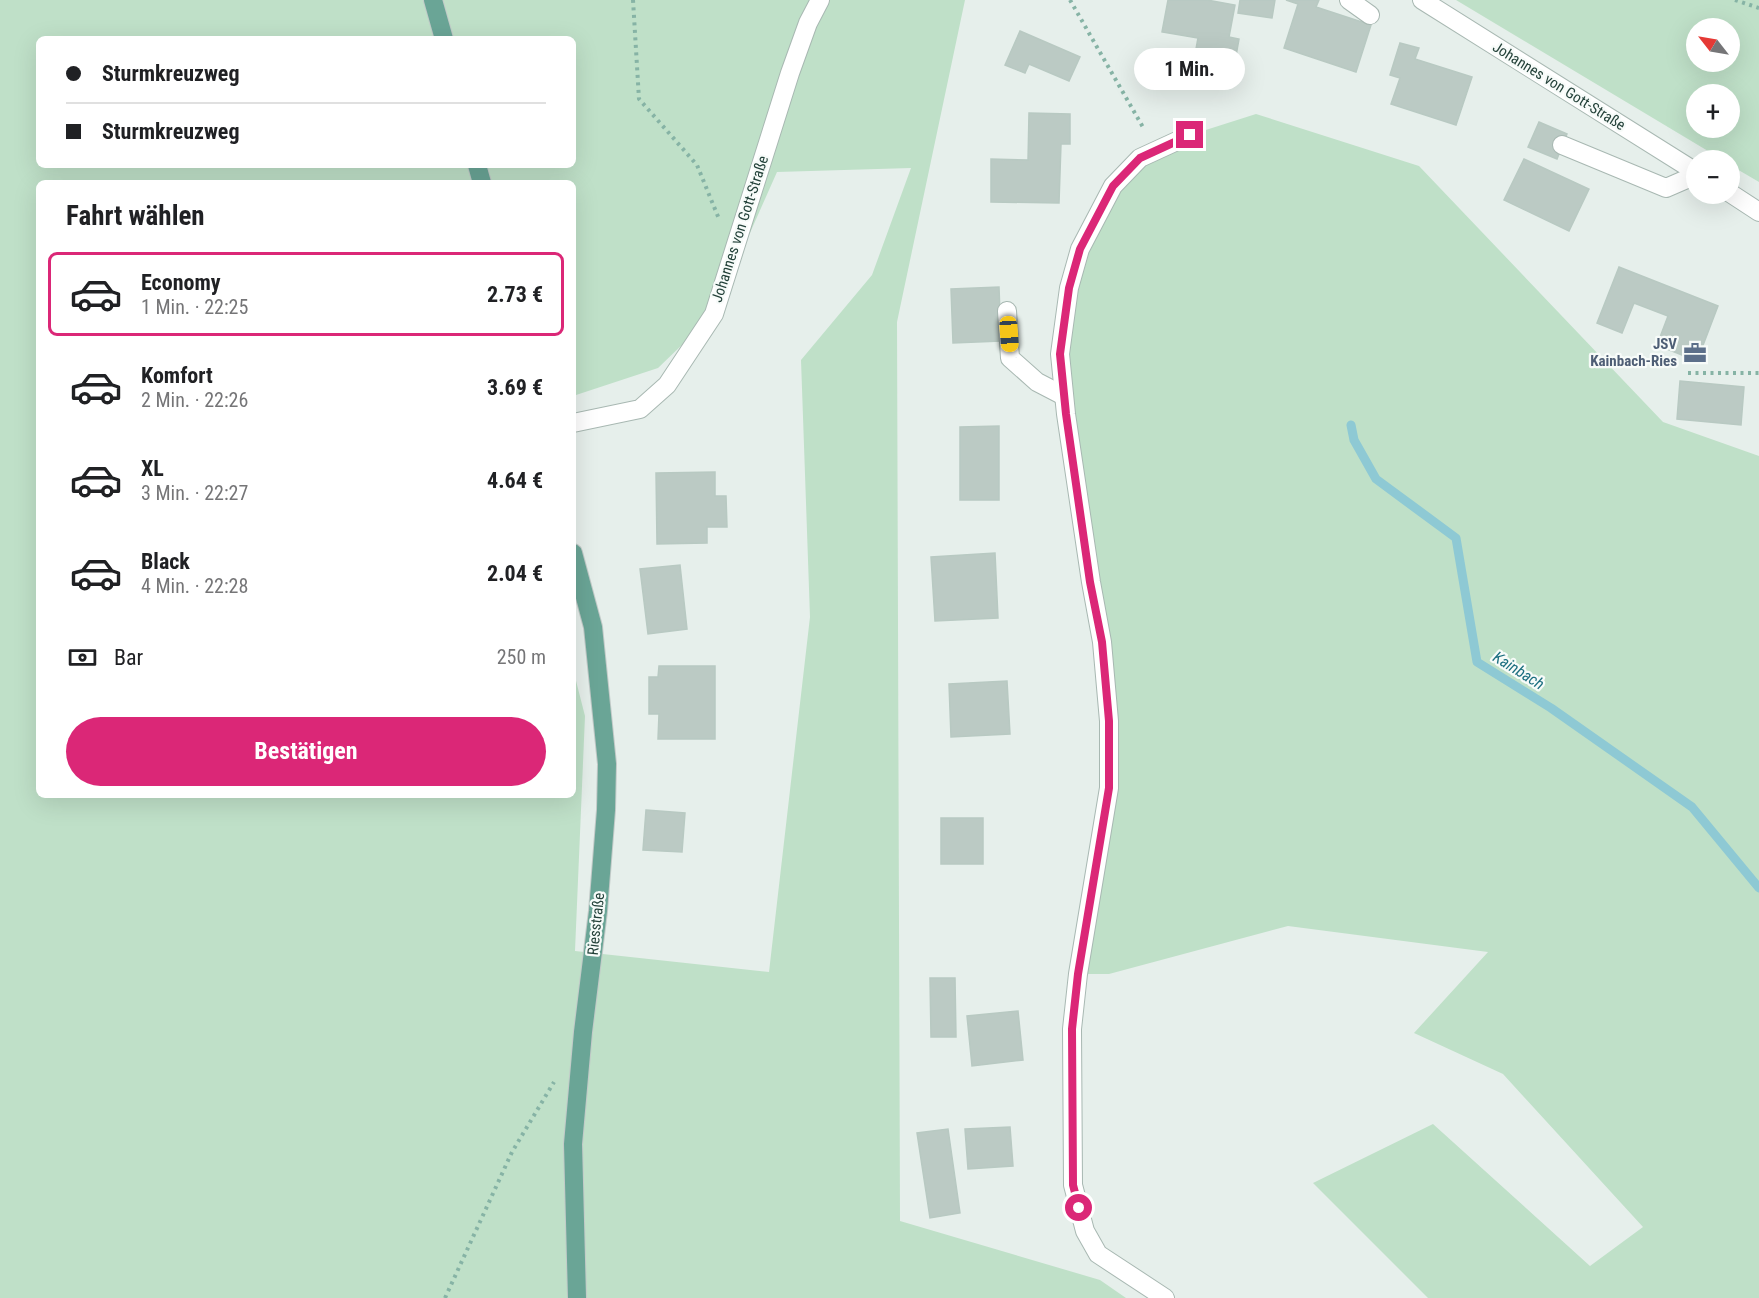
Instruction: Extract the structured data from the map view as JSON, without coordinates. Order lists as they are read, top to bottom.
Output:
{
  "streets": {
    "main road": ["Riesstraße"],
    "street": ["Johannes von Gott-Straße"]
  },
  "water": ["Kainbach"],
  "places": {
    "office": ["JSV Kainbach-Ries"]
  },
  "north": "top left",
  "page": {
    "map_buttons": ["+", "−"],
    "banner": ["Sturmkreuzweg", "Sturmkreuzweg"],
    "bubble": "1 Min.",
    "heading": "Fahrt wählen",
    "list": [
      {
        "name": "Economy",
        "note": "1 Min. · 22:25",
        "value": "2.73 €"
      },
      {
        "name": "Komfort",
        "note": "2 Min. · 22:26",
        "value": "3.69 €"
      },
      {
        "name": "XL",
        "note": "3 Min. · 22:27",
        "value": "4.64 €"
      },
      {
        "name": "Black",
        "note": "4 Min. · 22:28",
        "value": "2.04 €"
      }
    ],
    "pay": ["Bar", "250 m"],
    "buttons": "Bestätigen"
  }
}
